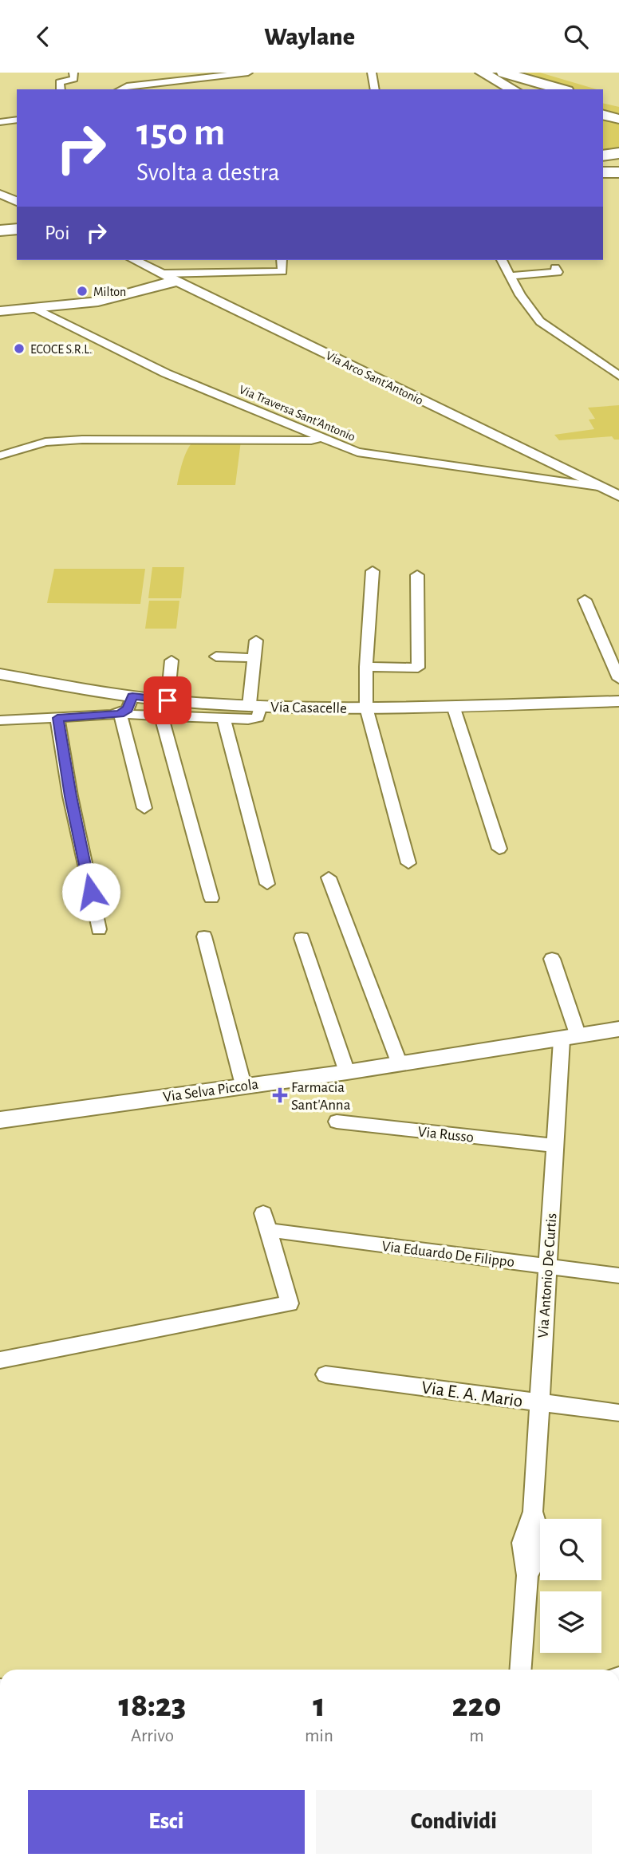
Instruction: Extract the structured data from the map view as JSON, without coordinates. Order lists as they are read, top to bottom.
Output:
{
  "streets": {
    "street": [
      "Via Arco Sant'Antonio",
      "Via Traversa Sant'Antonio",
      "Via Casacelle",
      "Via Selva Piccola",
      "Via Russo",
      "Via Eduardo De Filippo",
      "Via Antonio De Curtis",
      "Via E. A. Mario"
    ]
  },
  "crossings": [
    ["Via Arco Sant'Antonio", "Via Traversa Sant'Antonio"],
    ["Via Selva Piccola", "Via Antonio De Curtis"],
    ["Via Russo", "Via Antonio De Curtis"],
    ["Via Eduardo De Filippo", "Via Antonio De Curtis"],
    ["Via Antonio De Curtis", "Via E. A. Mario"]
  ],
  "places": {
    "other": ["Milton", "ECOCE S.R.L."],
    "health": ["Farmacia Sant'Anna"]
  },
  "page": {
    "header": "Waylane",
    "turn": ["150 m", "Svolta a destra"],
    "then": "Poi",
    "eta": [
      "18:23",
      "Arrivo",
      "1",
      "min",
      "220",
      "m"
    ],
    "buttons": ["Esci", "Condividi"]
  }
}
